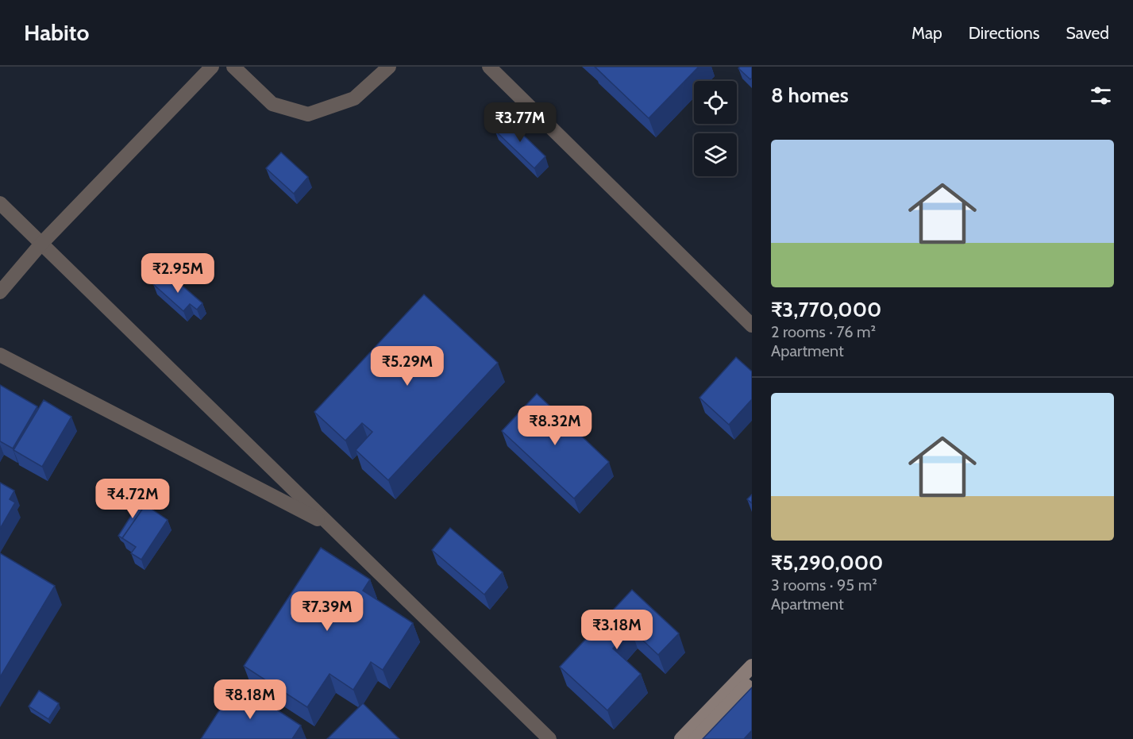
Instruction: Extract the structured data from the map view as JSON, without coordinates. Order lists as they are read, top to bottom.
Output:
{
  "page": {
    "header": "Habito",
    "nav": ["Map", "Directions", "Saved"],
    "heading": "8 homes",
    "price": [
      "₹3.77M",
      "₹2.95M",
      "₹5.29M",
      "₹8.32M",
      "₹4.72M",
      "₹7.39M",
      "₹3.18M",
      "₹8.18M"
    ],
    "list": [
      {
        "name": "₹3,770,000",
        "note": "2 rooms · 76 m² · Apartment"
      },
      {
        "name": "₹5,290,000",
        "note": "3 rooms · 95 m² · Apartment"
      }
    ]
  }
}
